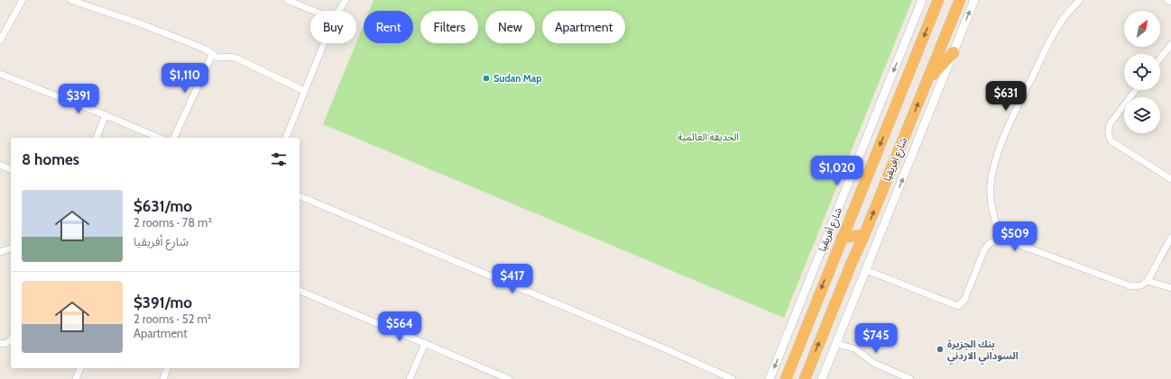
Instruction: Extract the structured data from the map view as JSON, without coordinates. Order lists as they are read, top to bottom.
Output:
{
  "streets": {
    "highway": ["شارع افريقيا"],
    "street": ["شارع أفريقيا"]
  },
  "parks": ["الحديقة العالمية"],
  "places": ["Sudan Map", "بنك الجزيرة السوداني الاردني"],
  "north": "top right",
  "page": {
    "chip": [
      "Buy",
      "Rent",
      "Filters",
      "New",
      "Apartment"
    ],
    "price": [
      "$1,110",
      "$631",
      "$391",
      "$1,020",
      "$509",
      "$417",
      "$564",
      "$745"
    ],
    "heading": "8 homes",
    "list": [
      {
        "name": "$631/mo",
        "note": "2 rooms · 78 m² · شارع أفريقيا"
      },
      {
        "name": "$391/mo",
        "note": "2 rooms · 52 m² · Apartment"
      }
    ]
  }
}
